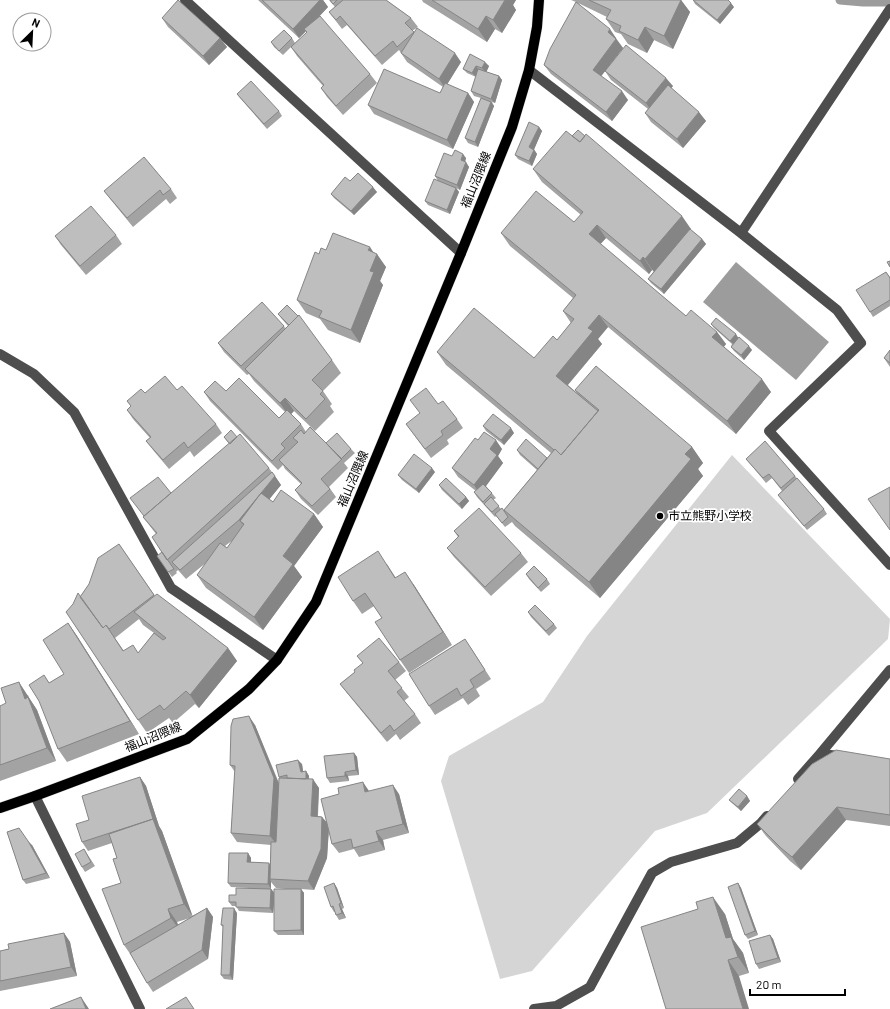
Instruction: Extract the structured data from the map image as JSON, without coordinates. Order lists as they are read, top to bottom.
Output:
{
  "streets": {
    "main road": ["福山沼隈線"]
  },
  "places": ["市立熊野小学校"],
  "scale_bar": "20 m",
  "north": "top right"
}
